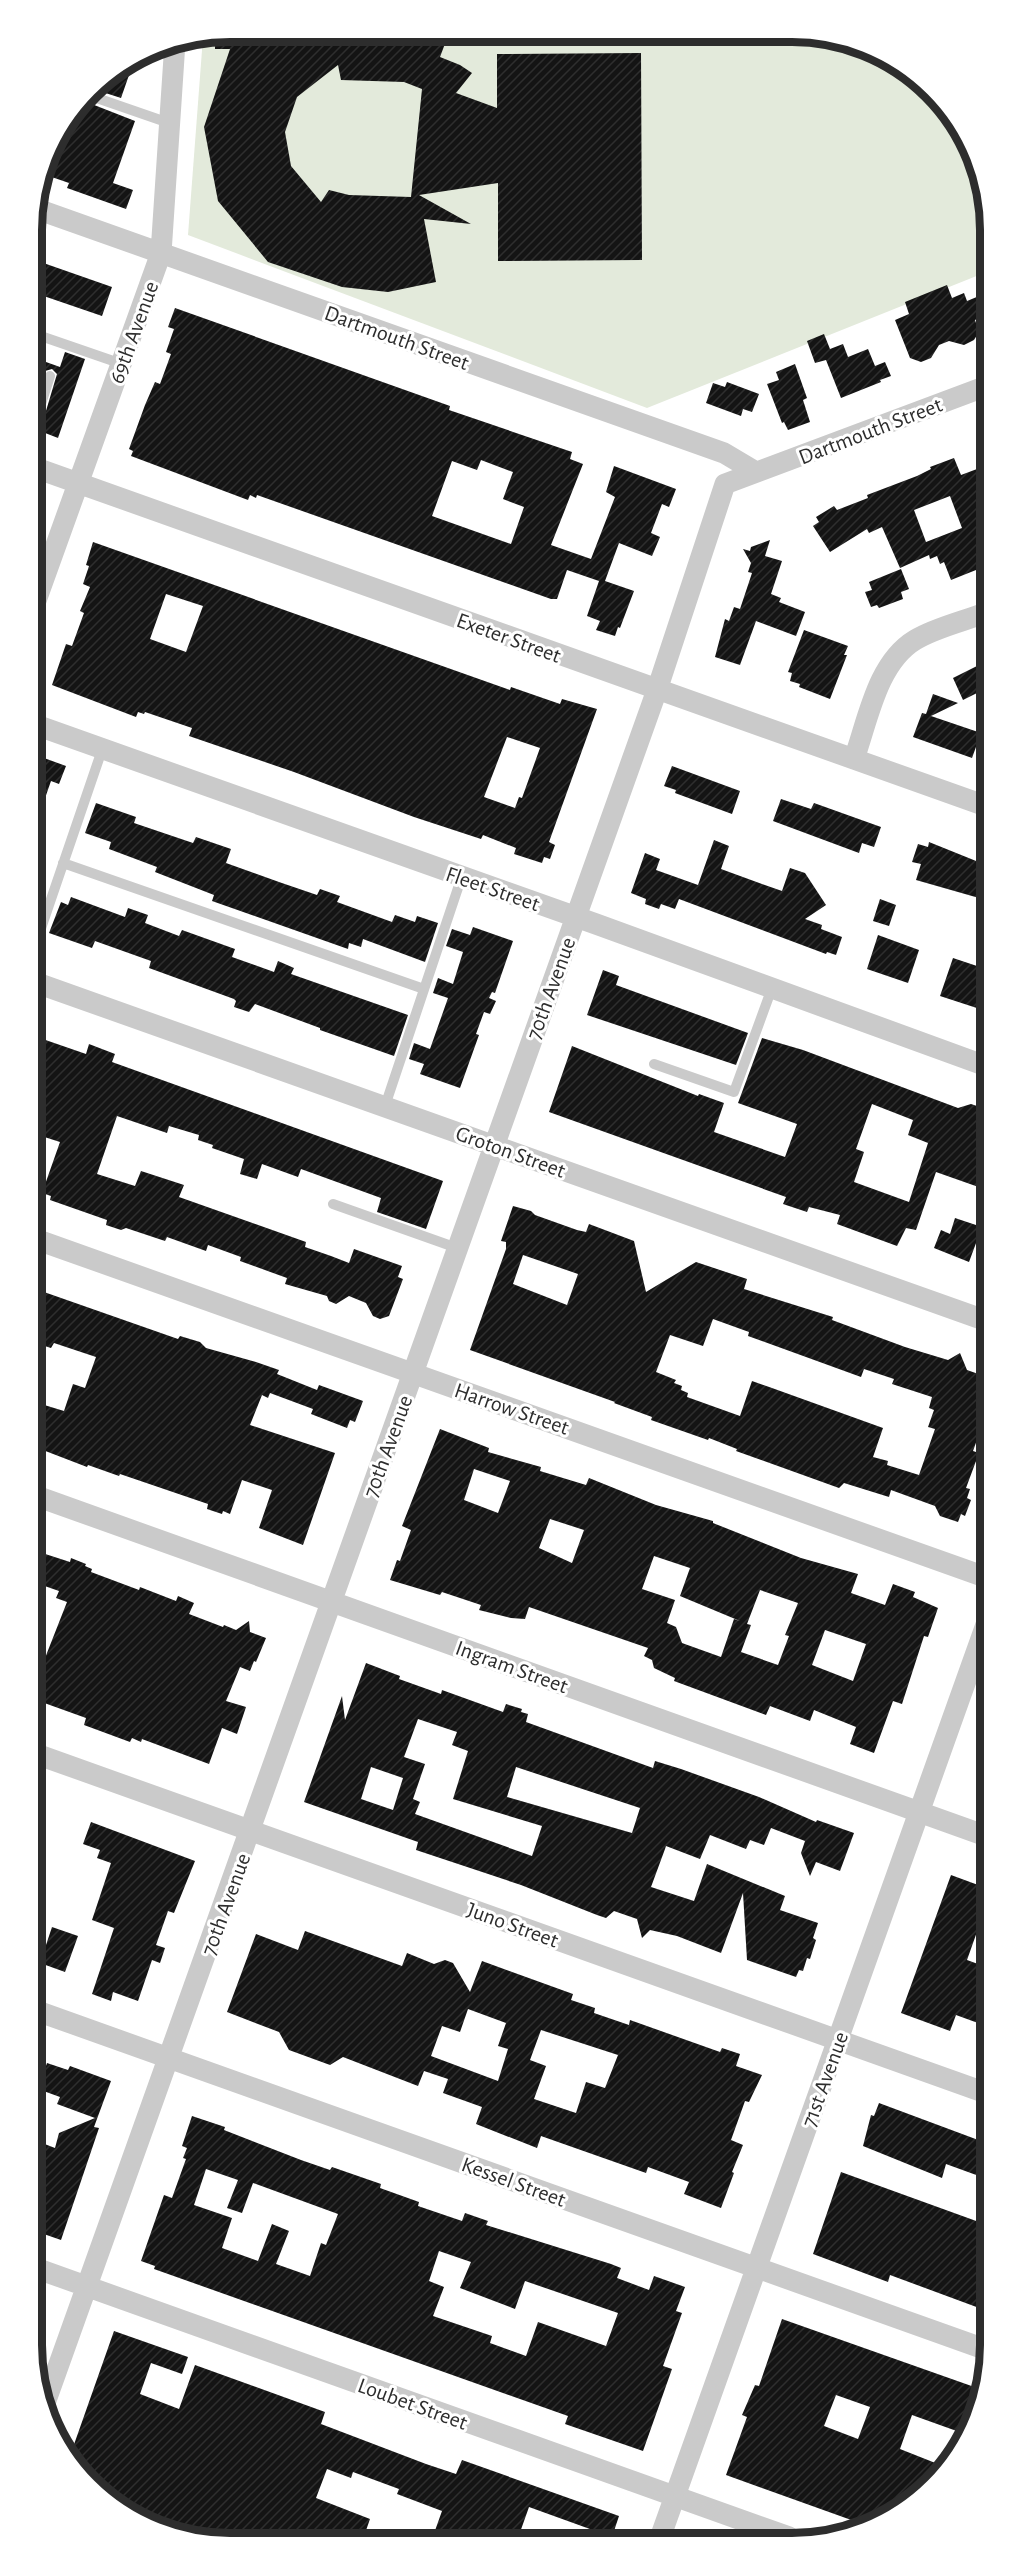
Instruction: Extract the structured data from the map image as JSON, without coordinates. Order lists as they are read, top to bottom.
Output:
{
  "streets": {
    "street": [
      "69th Avenue",
      "Dartmouth Street",
      "Exeter Street",
      "Fleet Street",
      "70th Avenue",
      "Groton Street",
      "Harrow Street",
      "Ingram Street",
      "Juno Street",
      "71st Avenue",
      "Kessel Street",
      "Loubet Street"
    ]
  },
  "crossings": [
    ["69th Avenue", "Dartmouth Street"],
    ["69th Avenue", "Exeter Street"],
    ["Dartmouth Street", "70th Avenue"],
    ["Exeter Street", "70th Avenue"],
    ["Fleet Street", "70th Avenue"],
    ["70th Avenue", "Groton Street"],
    ["70th Avenue", "Harrow Street"],
    ["70th Avenue", "Ingram Street"],
    ["70th Avenue", "Juno Street"],
    ["70th Avenue", "Kessel Street"],
    ["70th Avenue", "Loubet Street"],
    ["Ingram Street", "71st Avenue"],
    ["Juno Street", "71st Avenue"],
    ["71st Avenue", "Kessel Street"],
    ["71st Avenue", "Loubet Street"]
  ]
}
